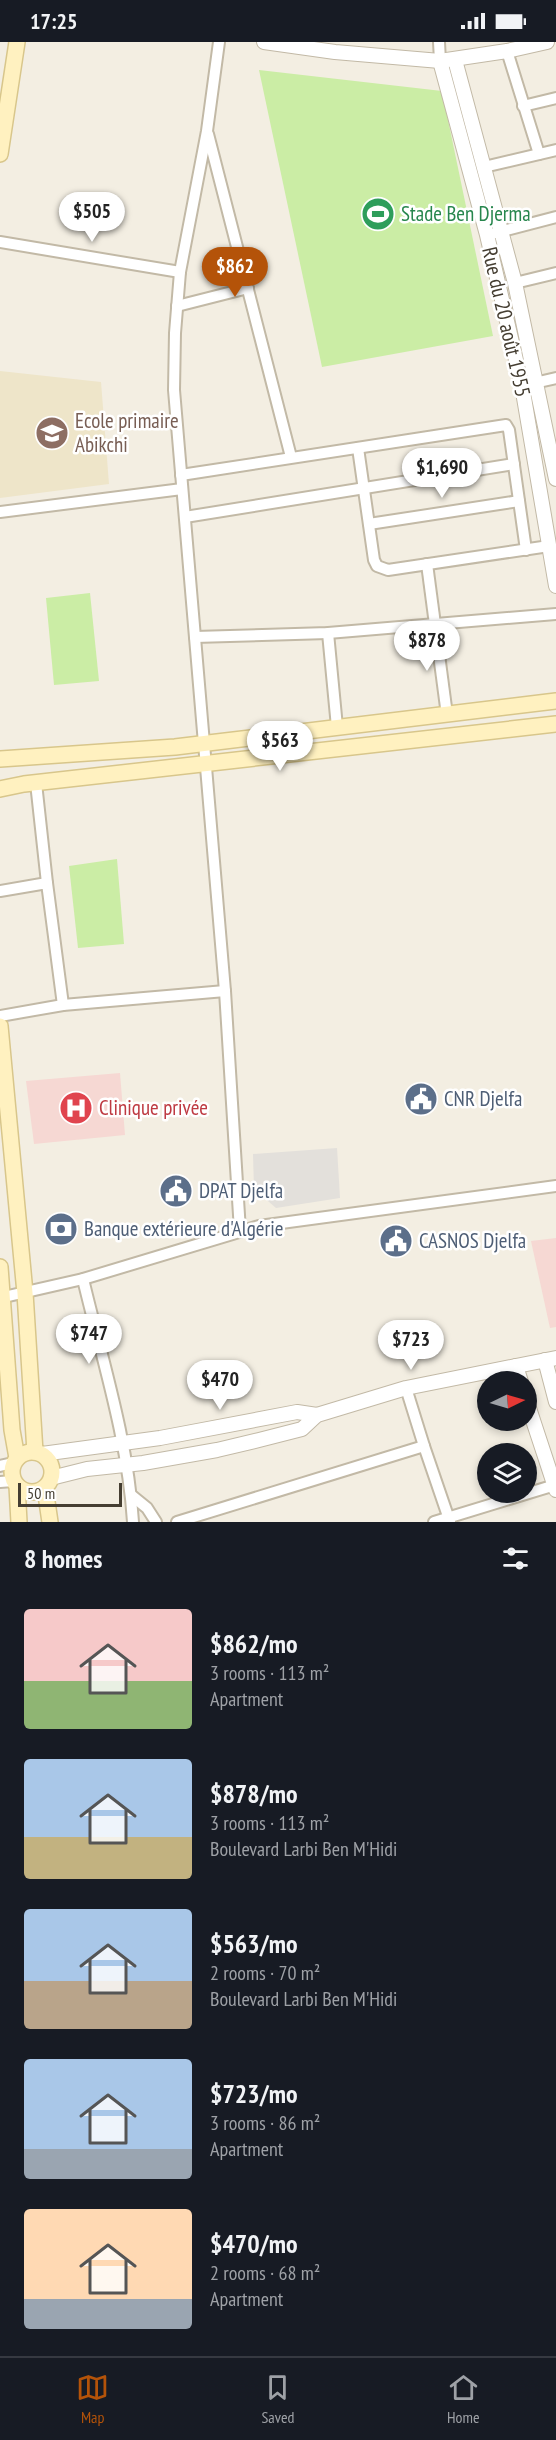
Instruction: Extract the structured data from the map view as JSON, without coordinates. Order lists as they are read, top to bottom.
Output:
{
  "streets": {
    "street": ["Rue du 20 août 1955"]
  },
  "places": {
    "sports": ["Stade Ben Djerma"],
    "school or university": ["Ecole primaire Abikchi"],
    "public building": ["CNR Djelfa", "DPAT Djelfa", "CASNOS Djelfa"],
    "hospital": ["Clinique privée"],
    "bank": ["Banque extérieure d'Algérie"]
  },
  "scale_bar": "50 m",
  "north": "right",
  "page": {
    "status": "17:25",
    "price": [
      "$505",
      "$862",
      "$1,690",
      "$878",
      "$563",
      "$747",
      "$723",
      "$470"
    ],
    "scale": "50 m",
    "heading": "8 homes",
    "list": [
      {
        "name": "$862/mo",
        "note": "3 rooms · 113 m² · Apartment"
      },
      {
        "name": "$878/mo",
        "note": "3 rooms · 113 m² · Boulevard Larbi Ben M'Hidi"
      },
      {
        "name": "$563/mo",
        "note": "2 rooms · 70 m² · Boulevard Larbi Ben M'Hidi"
      },
      {
        "name": "$723/mo",
        "note": "3 rooms · 86 m² · Apartment"
      },
      {
        "name": "$470/mo",
        "note": "2 rooms · 68 m² · Apartment"
      }
    ],
    "tabs": ["Map", "Saved", "Home"]
  }
}
